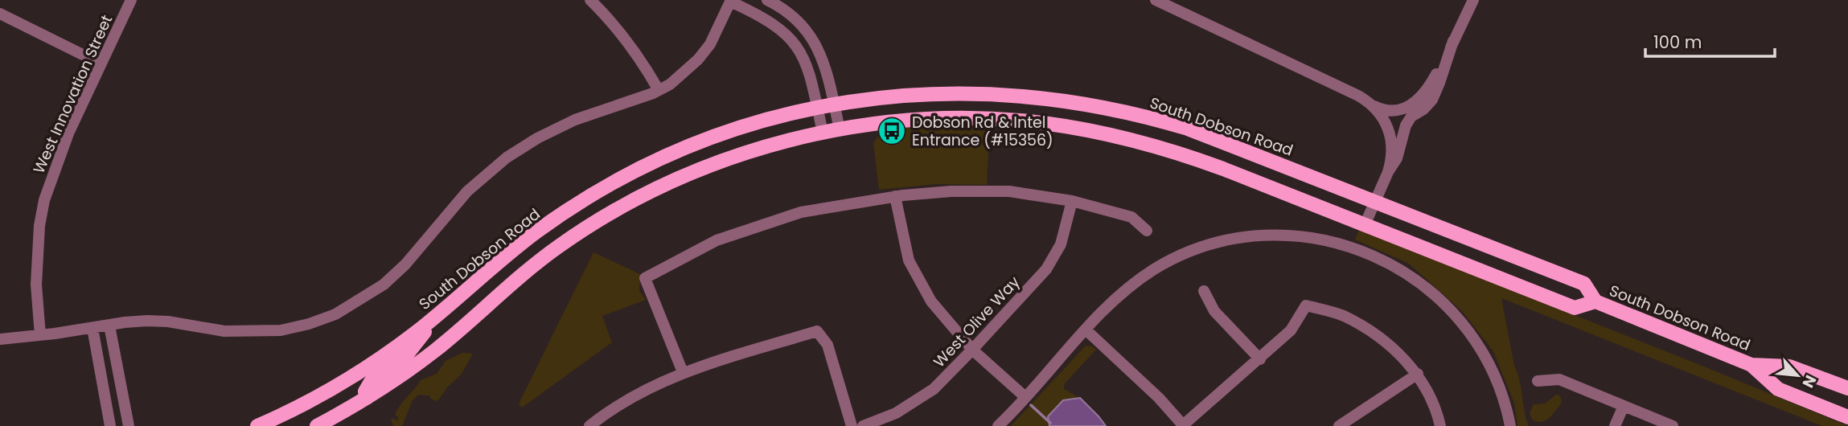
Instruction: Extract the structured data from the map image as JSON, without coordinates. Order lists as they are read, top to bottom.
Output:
{
  "streets": {
    "main road": ["South Dobson Road"],
    "street": ["West Innovation Street", "West Olive Way"]
  },
  "places": {
    "bus stop": ["Dobson Rd & Intel Entrance (#15356)"]
  },
  "scale_bar": "100 m",
  "north": "bottom right"
}
